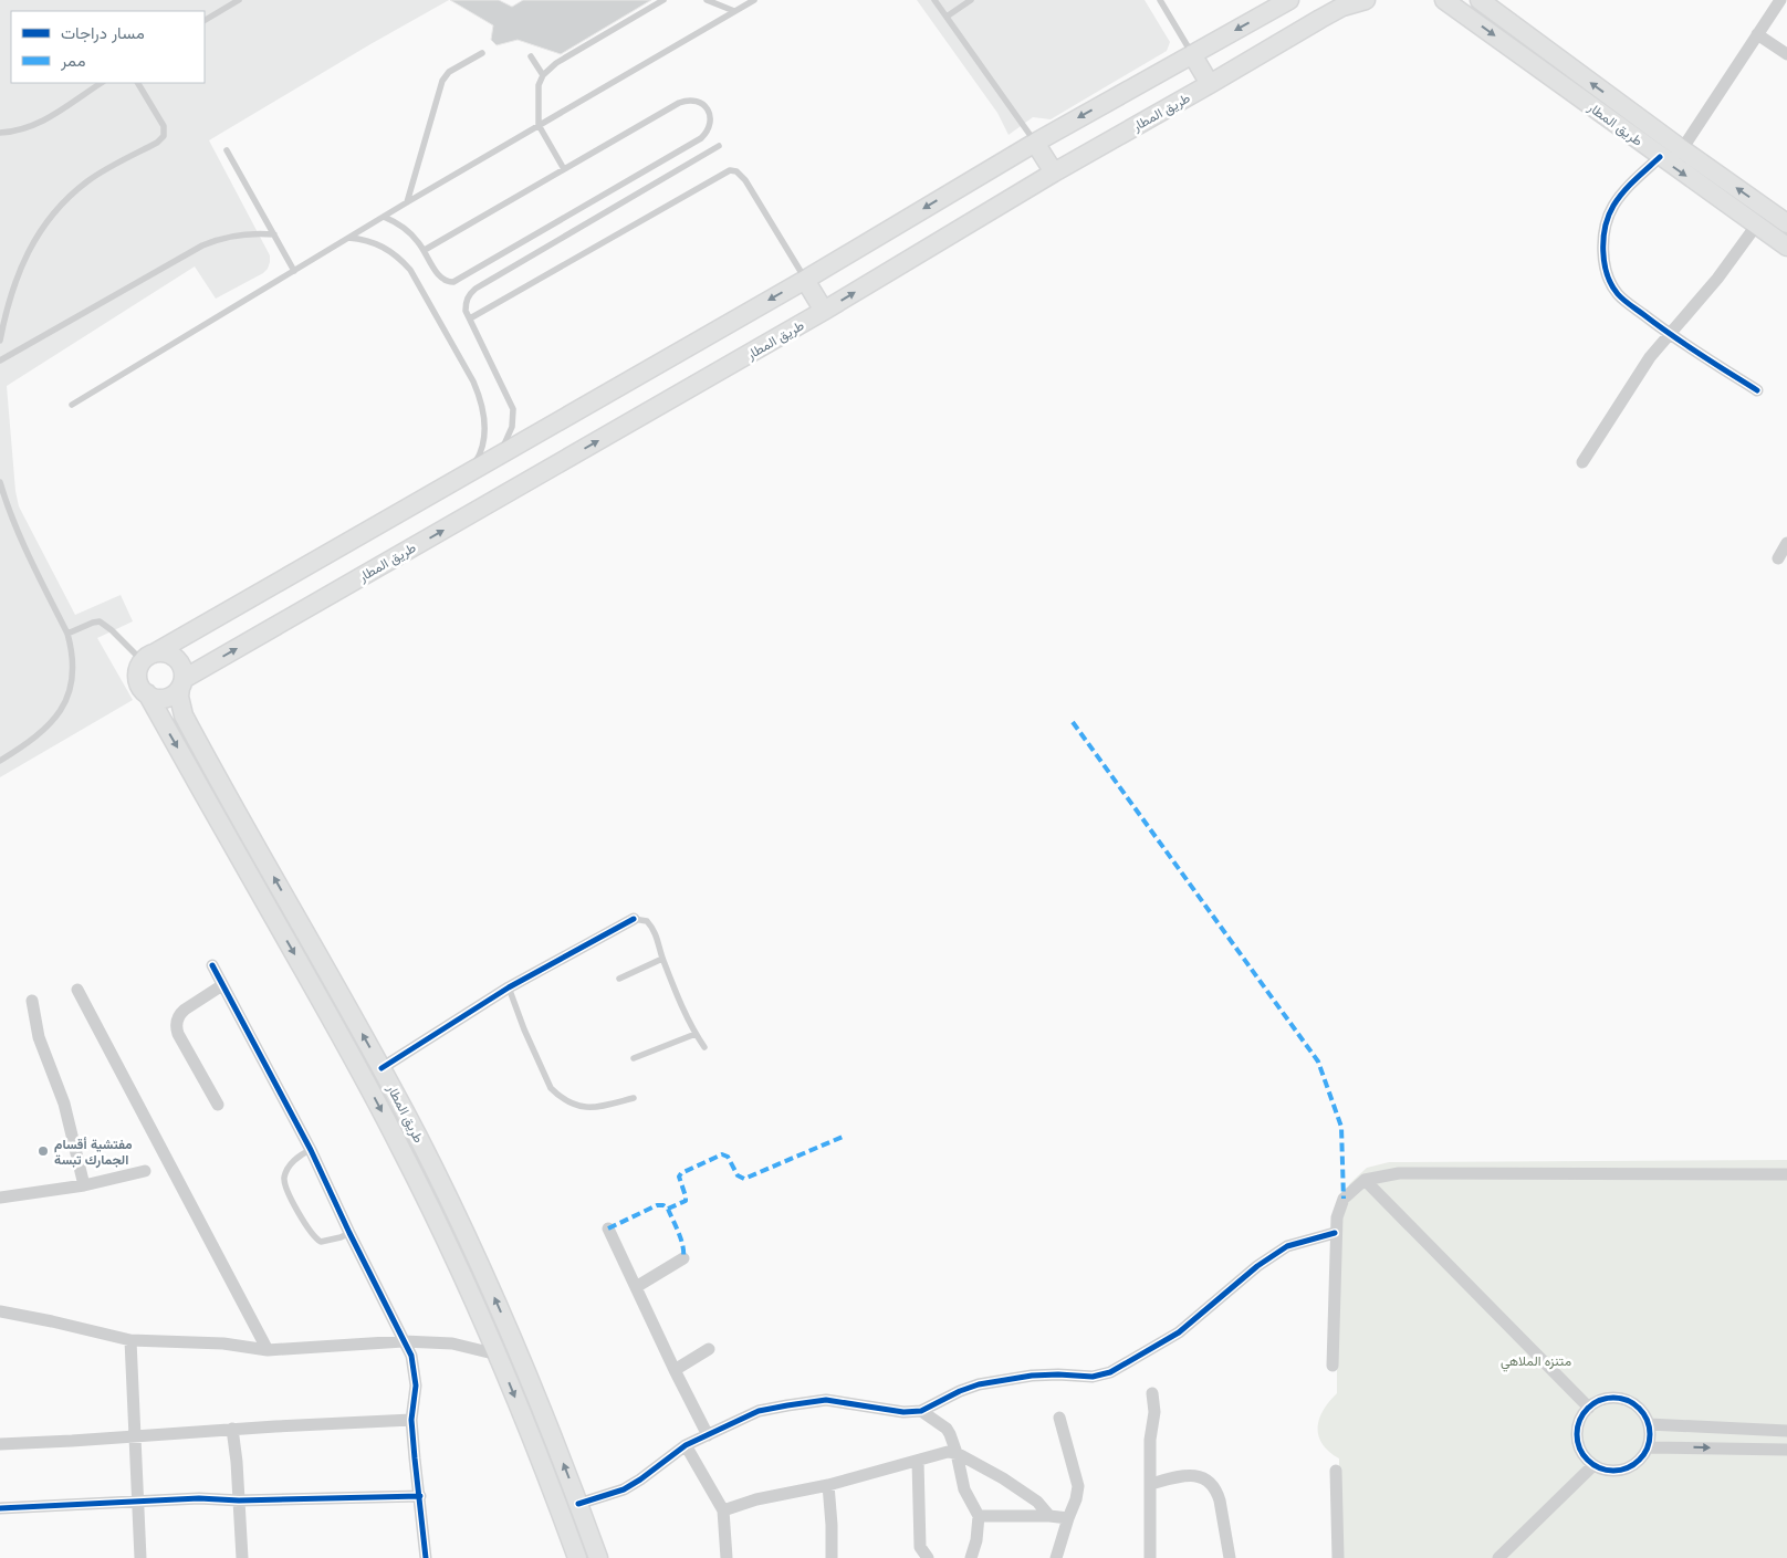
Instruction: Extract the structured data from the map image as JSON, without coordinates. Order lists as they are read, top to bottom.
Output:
{
  "streets": {
    "main road": ["طريق المطار"]
  },
  "parks": ["متنزه الملاهي"],
  "places": ["مفتشية أقسام الجمارك تبسة"],
  "legend": ["مسار دراجات", "ممر"]
}
